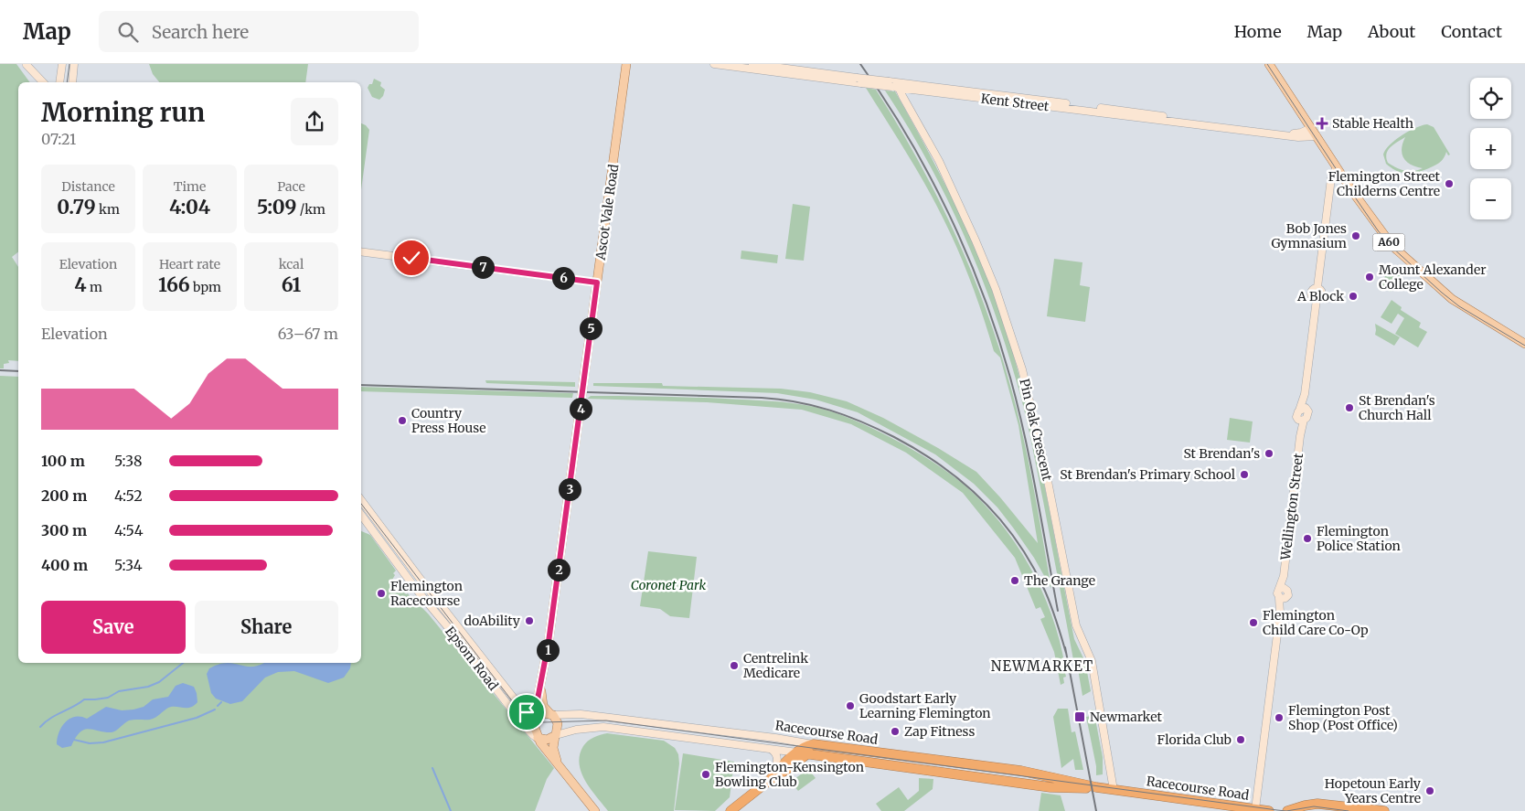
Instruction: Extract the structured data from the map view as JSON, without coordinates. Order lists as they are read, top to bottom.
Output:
{
  "streets": {
    "highway": ["Racecourse Road"],
    "main road": ["Ascot Vale Road", "A60", "Epsom Road"],
    "street": ["Kent Street", "Pin Oak Crescent", "Wellington Street"]
  },
  "crossings": [
    ["Kent Street", "A60"],
    ["Kent Street", "Pin Oak Crescent"],
    ["Ascot Vale Road", "Epsom Road"],
    ["Ascot Vale Road", "Racecourse Road"],
    ["A60", "Wellington Street"],
    ["Pin Oak Crescent", "Racecourse Road"],
    ["Wellington Street", "Racecourse Road"],
    ["Epsom Road", "Racecourse Road"]
  ],
  "districts": ["NEWMARKET"],
  "parks": ["Coronet Park"],
  "places": {
    "health": ["Stable Health"],
    "other": [
      "Flemington Street Childerns Centre",
      "Bob Jones Gymnasium",
      "Mount Alexander College",
      "A Block",
      "St Brendan's Church Hall",
      "Country Press House",
      "St Brendan's",
      "St Brendan's Primary School",
      "Flemington Police Station",
      "The Grange",
      "Flemington Racecourse",
      "doAbility",
      "Flemington Child Care Co-Op",
      "Centrelink Medicare",
      "Goodstart Early Learning Flemington",
      "Flemington Post Shop (Post Office)",
      "Zap Fitness",
      "Florida Club",
      "Flemington-Kensington Bowling Club",
      "Hopetoun Early Years Centre"
    ],
    "transit": ["Newmarket"]
  },
  "page": {
    "header": "Map",
    "search": "Search here",
    "nav": [
      "Home",
      "Map",
      "About",
      "Contact"
    ],
    "map_buttons": ["+", "−"],
    "heading": ["Morning run", "07:21"],
    "stats": [
      ["Distance", "0.79 km"],
      ["Time", "4:04"],
      ["Pace", "5:09 /km"],
      ["Elevation", "4 m"],
      ["Heart rate", "166 bpm"],
      ["kcal", "61"]
    ],
    "pins": [
      "7",
      "6",
      "5",
      "4",
      "3",
      "2",
      "1"
    ],
    "chart": ["Elevation", "63–67 m"],
    "list": [
      {
        "name": "100 m",
        "note": "5:38"
      },
      {
        "name": "200 m",
        "note": "4:52"
      },
      {
        "name": "300 m",
        "note": "4:54"
      },
      {
        "name": "400 m",
        "note": "5:34"
      }
    ],
    "buttons": ["Save", "Share"]
  }
}
